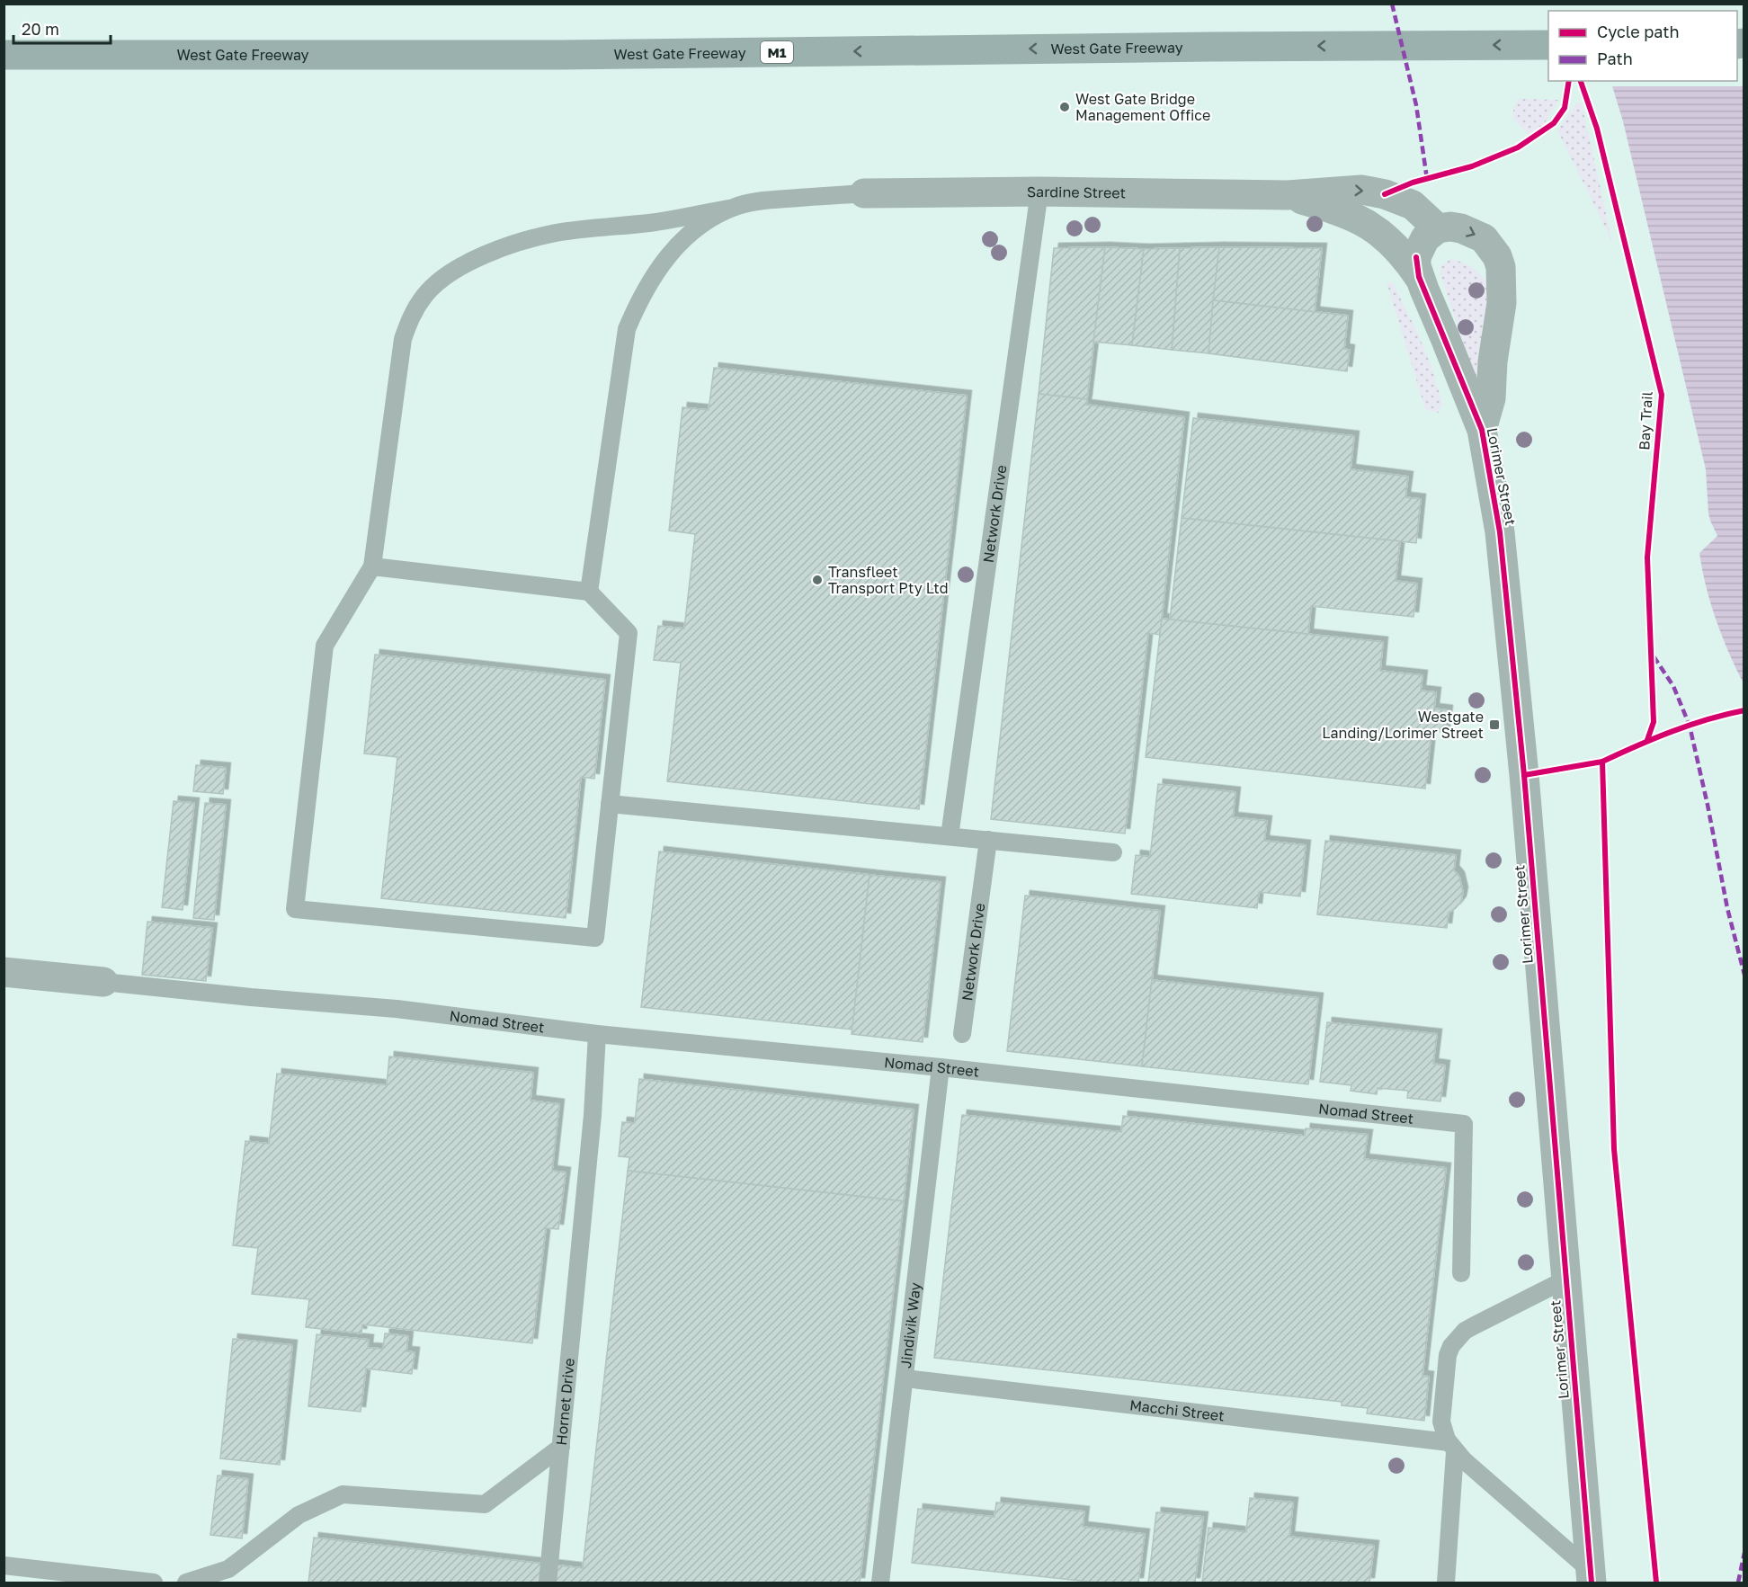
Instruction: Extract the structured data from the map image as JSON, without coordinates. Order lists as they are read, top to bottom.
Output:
{
  "streets": {
    "highway": ["West Gate Freeway", "M1"],
    "street": ["Sardine Street", "Lorimer Street"],
    "lane": [
      "Network Drive",
      "Nomad Street",
      "Jindivik Way",
      "Hornet Drive",
      "Macchi Street"
    ],
    "cycle path": ["Bay Trail"]
  },
  "crossings": [
    ["Sardine Street", "Lorimer Street"],
    ["Sardine Street", "Network Drive"],
    ["Nomad Street", "Jindivik Way"],
    ["Nomad Street", "Hornet Drive"],
    ["Jindivik Way", "Macchi Street"]
  ],
  "one_way": ["West Gate Freeway"],
  "places": {
    "other": ["West Gate Bridge Management Office", "Transfleet Transport Pty Ltd"],
    "transit": ["Westgate Landing/Lorimer Street"]
  },
  "legend": ["Cycle path", "Path"],
  "scale_bar": "20 m"
}
